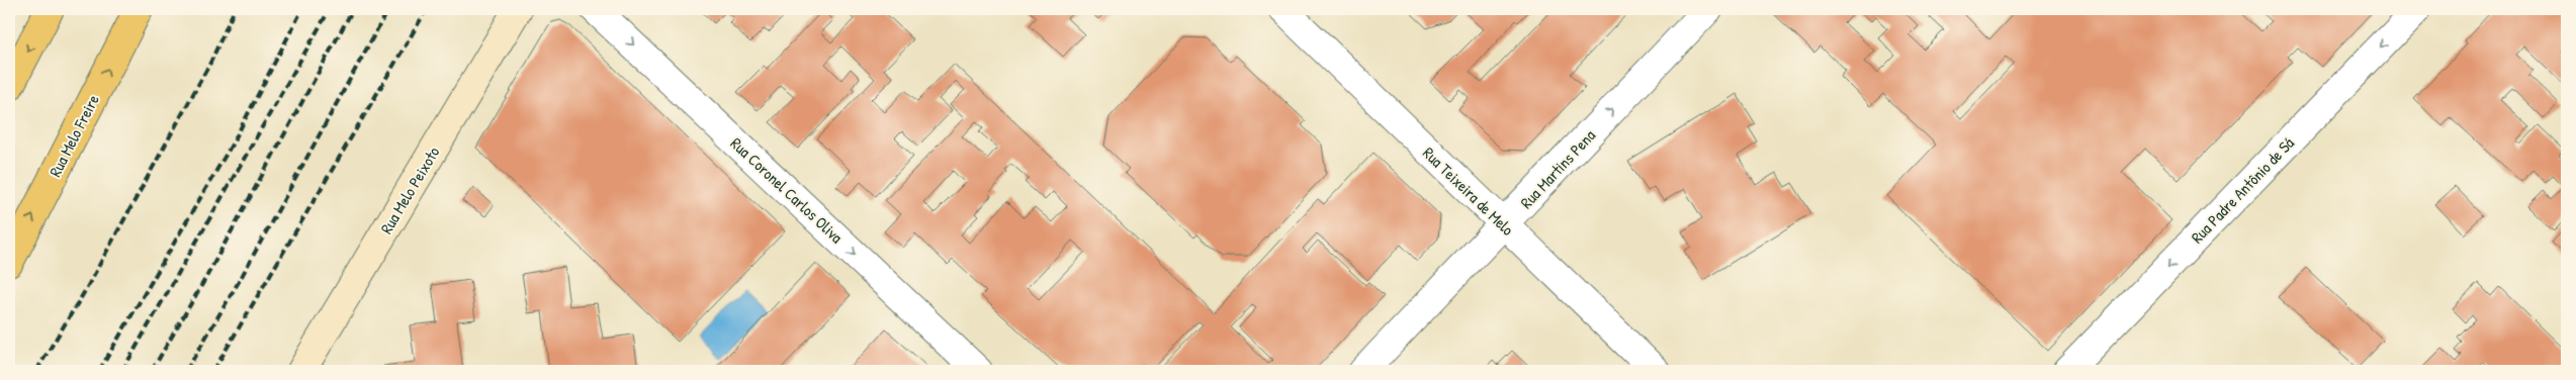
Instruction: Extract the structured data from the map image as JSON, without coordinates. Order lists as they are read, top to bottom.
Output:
{
  "streets": {
    "highway": ["Rua Melo Freire"],
    "main road": ["Rua Melo Peixoto"],
    "street": [
      "Rua Martins Pena",
      "Rua Coronel Carlos Oliva",
      "Rua Padre Antônio de Sá",
      "Rua Teixeira de Melo"
    ]
  },
  "crossings": [
    ["Rua Martins Pena", "Rua Teixeira de Melo"]
  ],
  "one_way": ["Rua Martins Pena", "Rua Coronel Carlos Oliva", "Rua Padre Antônio de Sá"]
}
